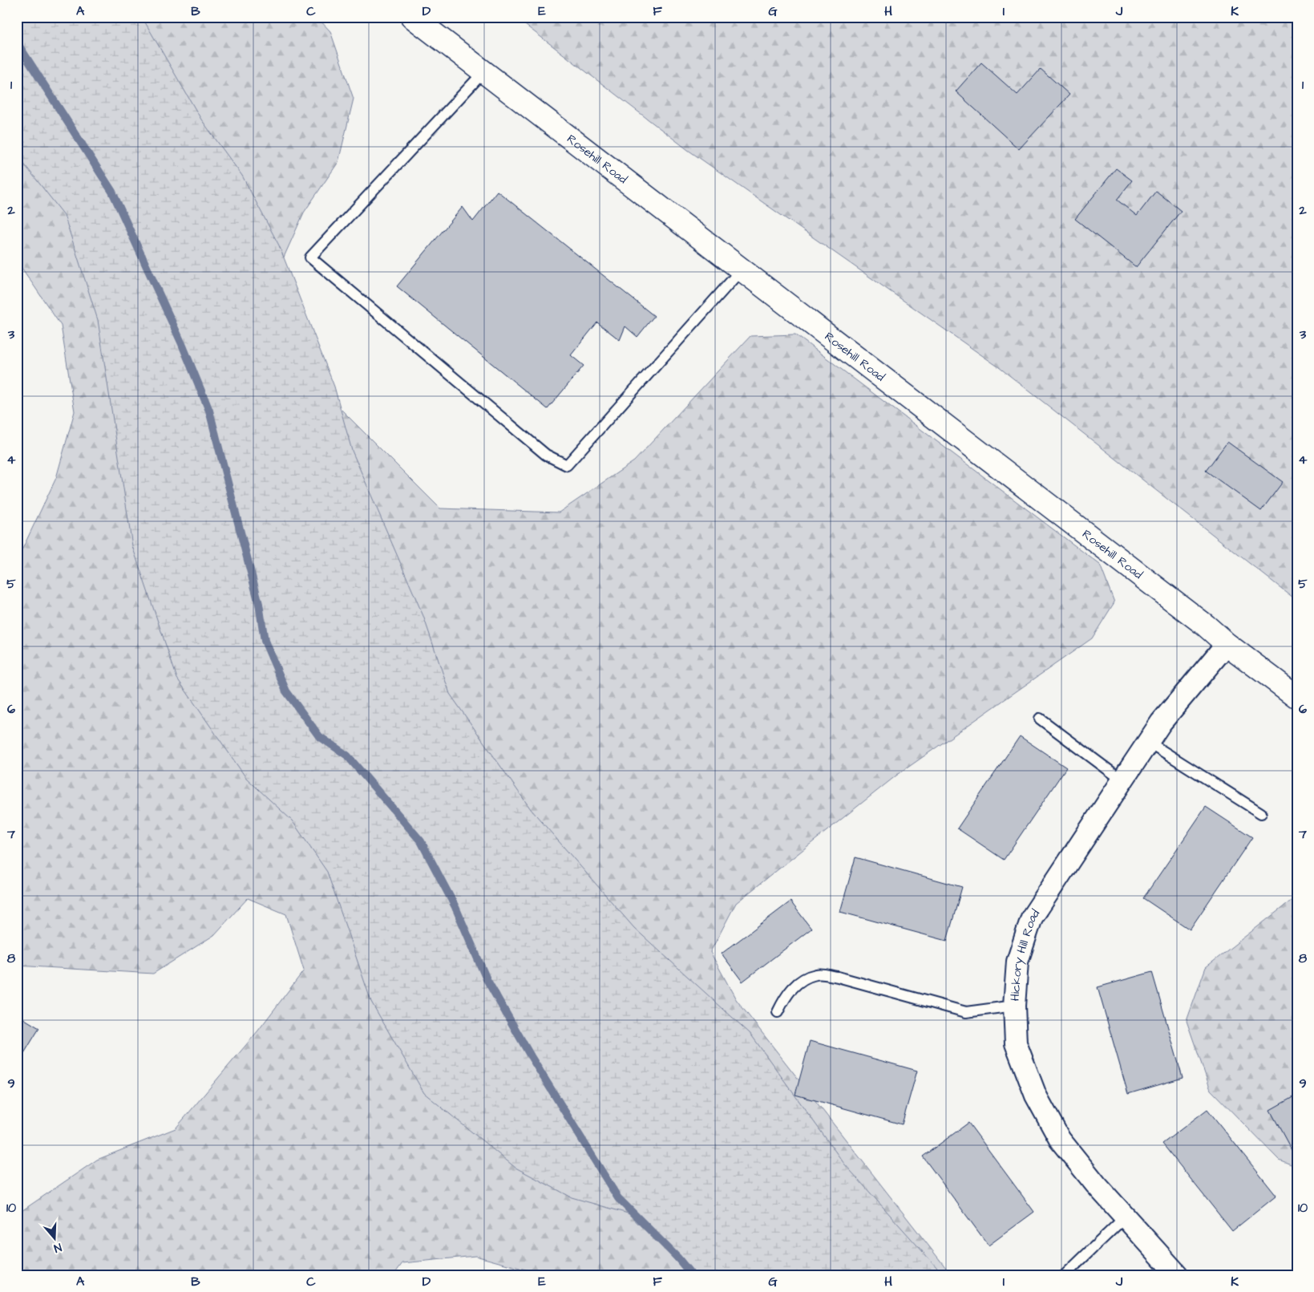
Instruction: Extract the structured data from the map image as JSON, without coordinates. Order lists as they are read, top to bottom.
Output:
{
  "streets": {
    "main road": ["Rosehill Road"],
    "street": ["Hickory Hill Road"]
  },
  "crossings": [
    ["Rosehill Road", "Hickory Hill Road"]
  ],
  "north": "bottom",
  "grid": {
    "columns": [
      "A",
      "B",
      "C",
      "D",
      "E",
      "F",
      "G",
      "H",
      "I",
      "J",
      "K"
    ],
    "rows": [
      "1",
      "2",
      "3",
      "4",
      "5",
      "6",
      "7",
      "8",
      "9",
      "10"
    ]
  }
}
